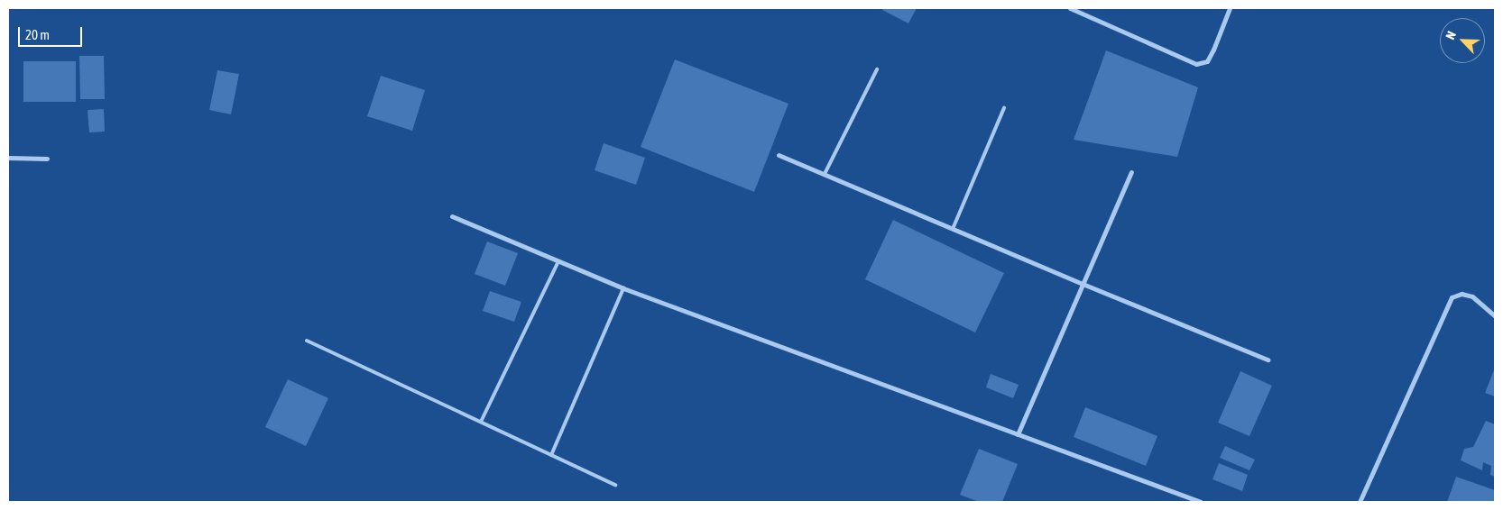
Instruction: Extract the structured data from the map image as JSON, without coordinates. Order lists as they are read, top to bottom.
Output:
{
  "scale_bar": "20 m",
  "north": "top left"
}
